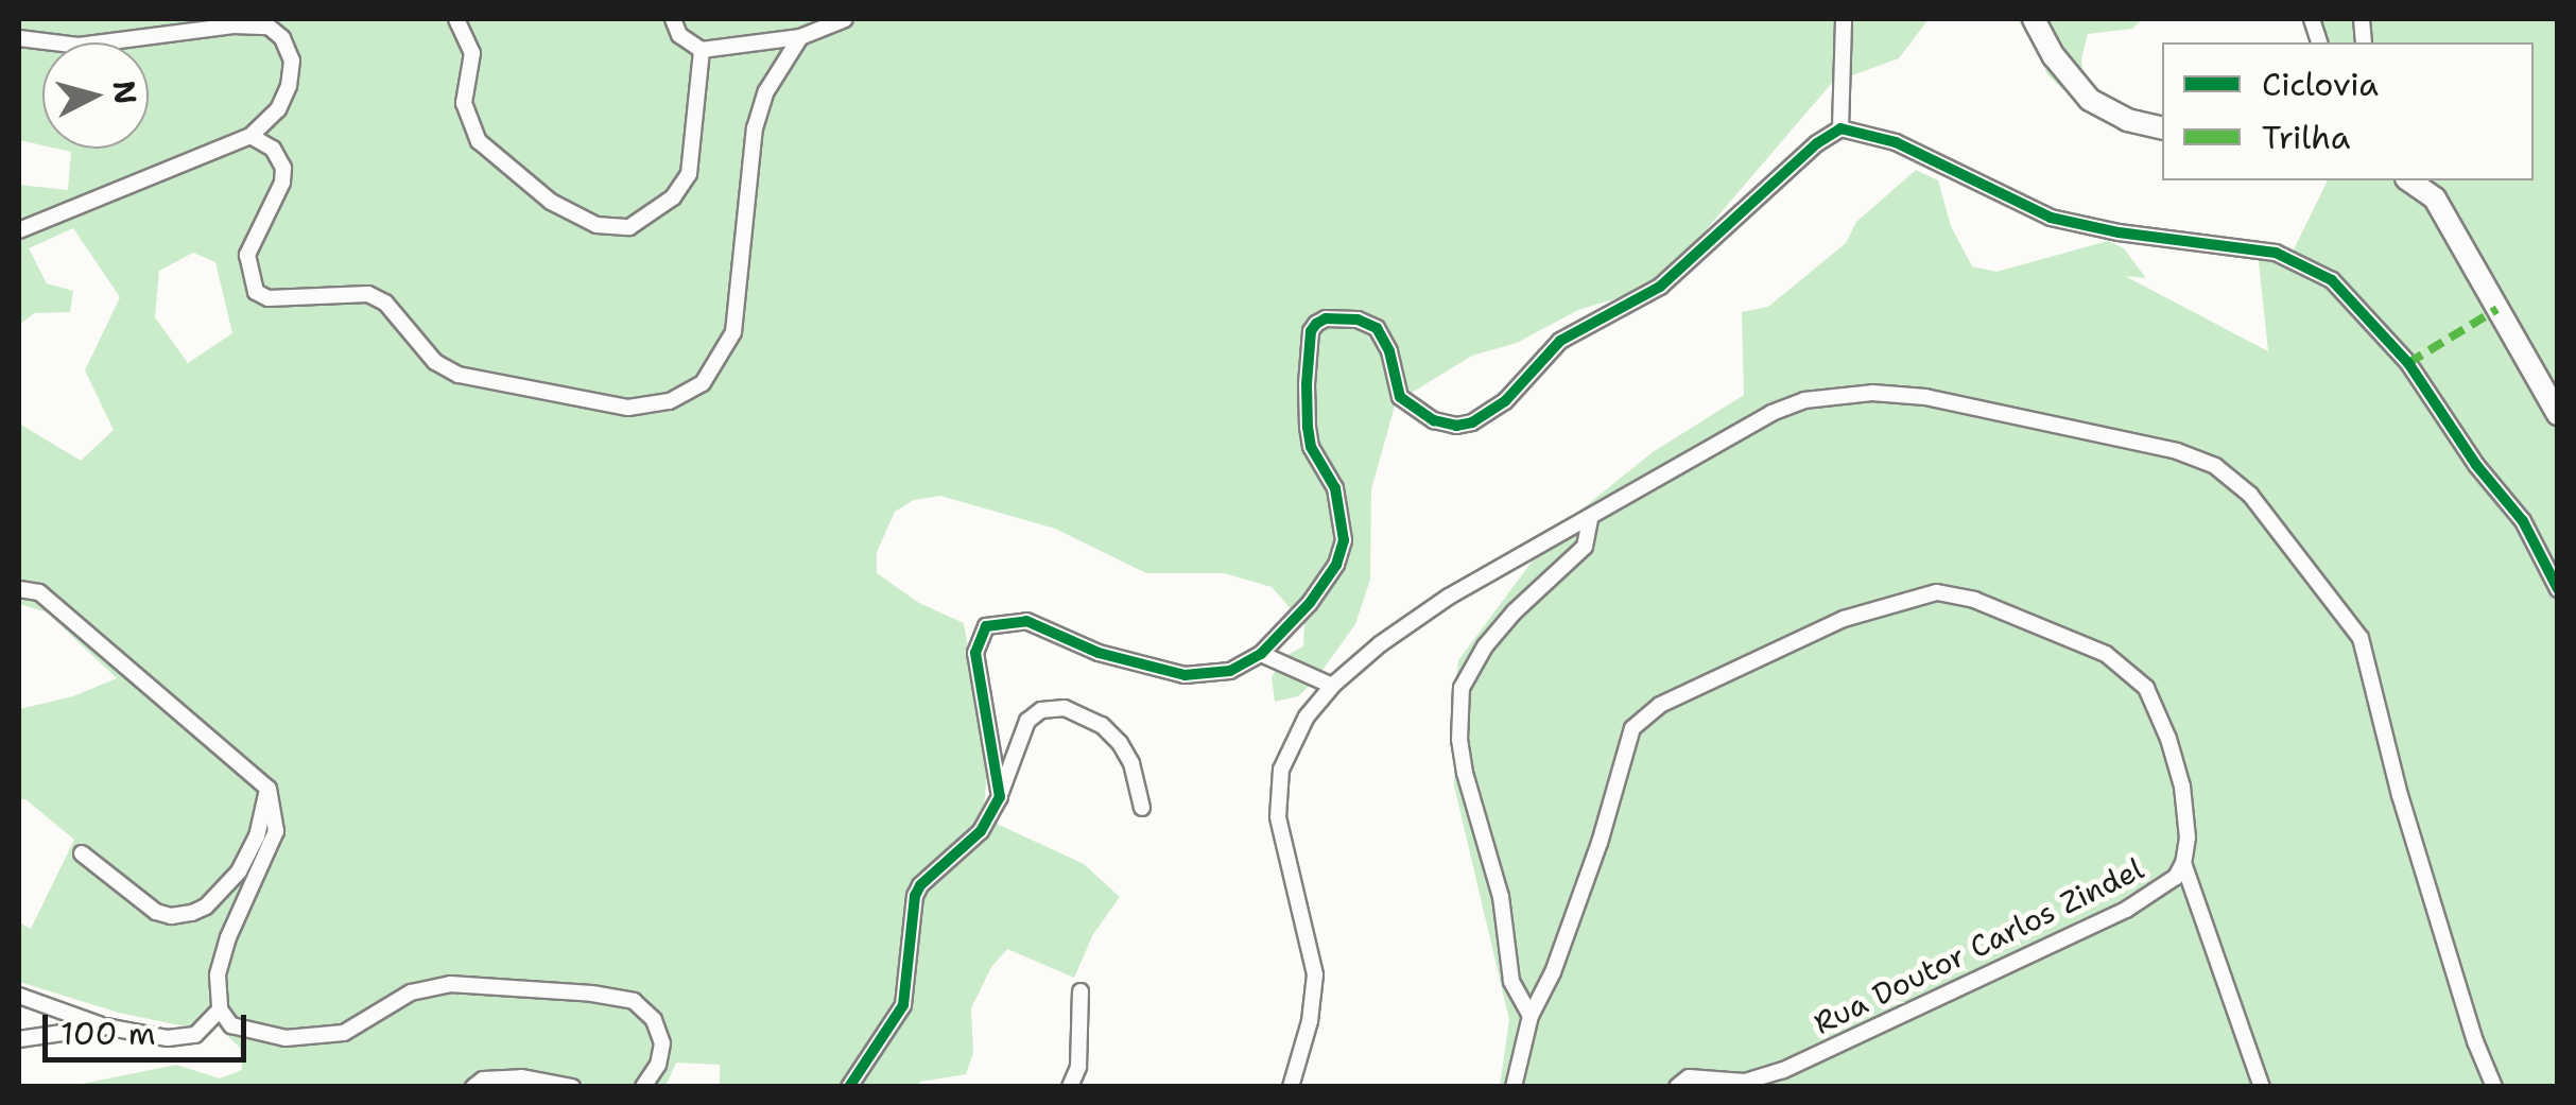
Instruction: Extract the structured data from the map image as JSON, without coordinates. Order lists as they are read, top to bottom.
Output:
{
  "streets": {
    "street": ["Rua Doutor Carlos Zindel"]
  },
  "legend": ["Ciclovia", "Trilha"],
  "scale_bar": "100 m",
  "north": "right"
}
